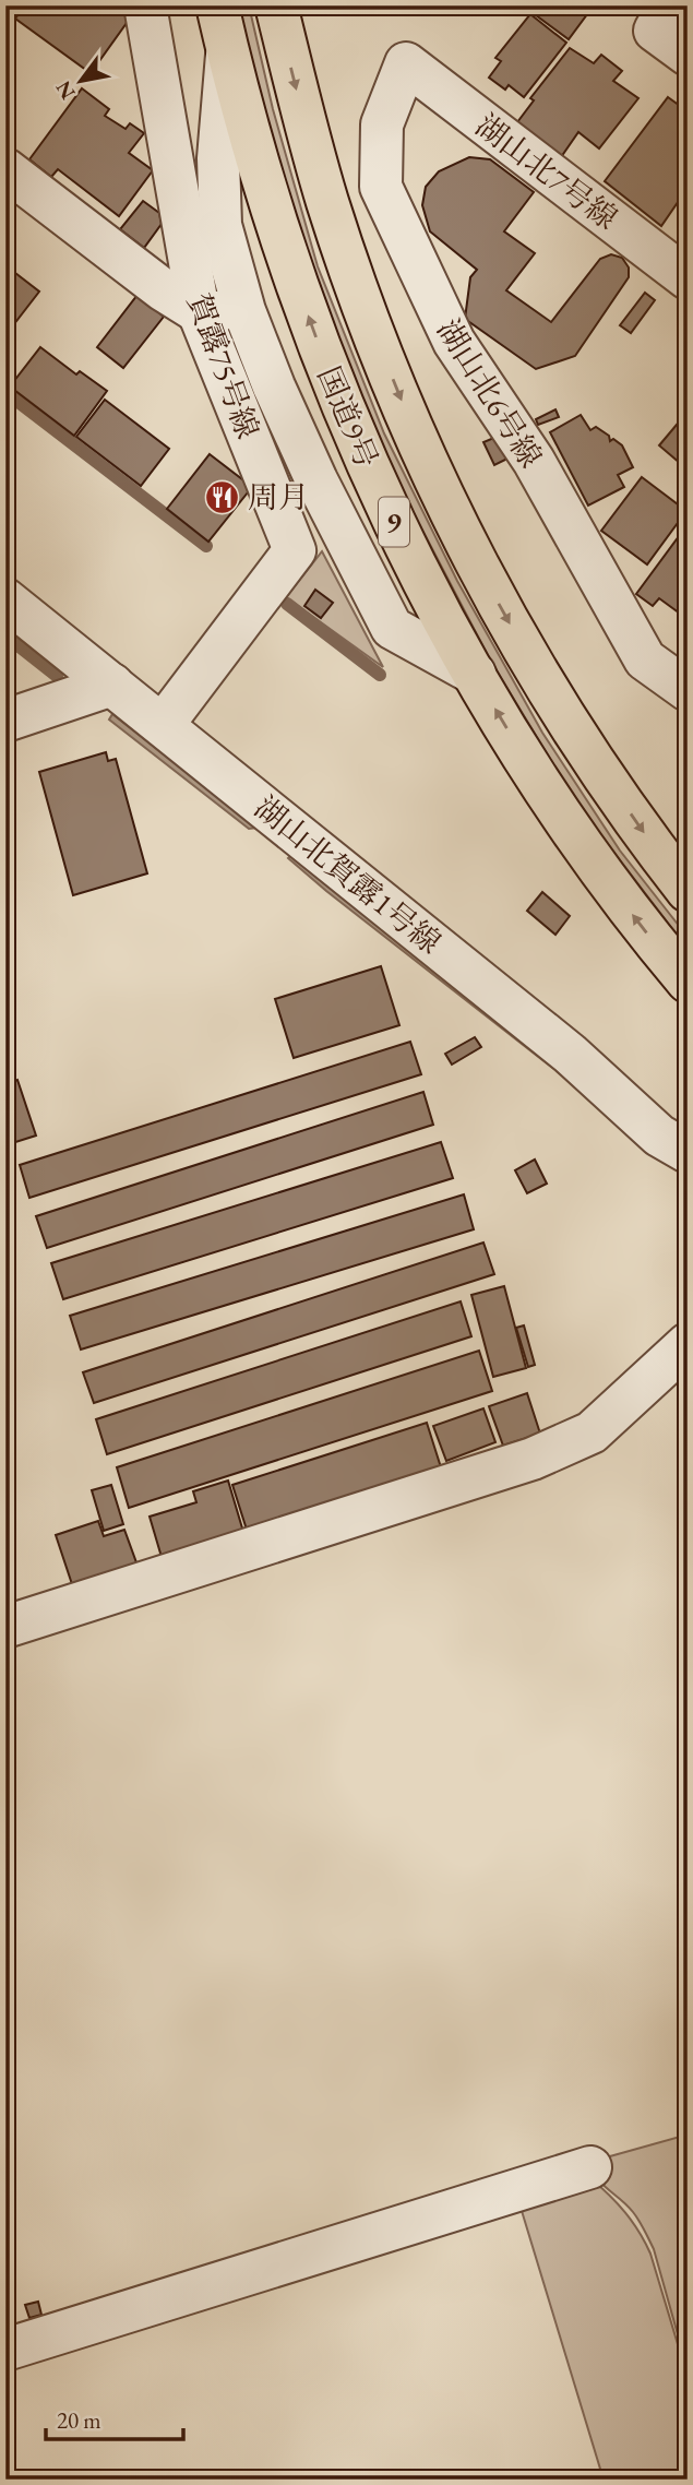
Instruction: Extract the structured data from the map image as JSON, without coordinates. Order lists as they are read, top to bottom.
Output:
{
  "streets": {
    "highway": ["国道9号", "9"],
    "street": [
      "湖山北7号線",
      "賀露75号線",
      "湖山北6号線",
      "湖山北賀露1号線"
    ]
  },
  "crossings": [
    ["湖山北7号線", "湖山北6号線"],
    ["賀露75号線", "湖山北賀露1号線"]
  ],
  "places": {
    "restaurant": ["周月"]
  },
  "scale_bar": "20 m",
  "north": "bottom left"
}
